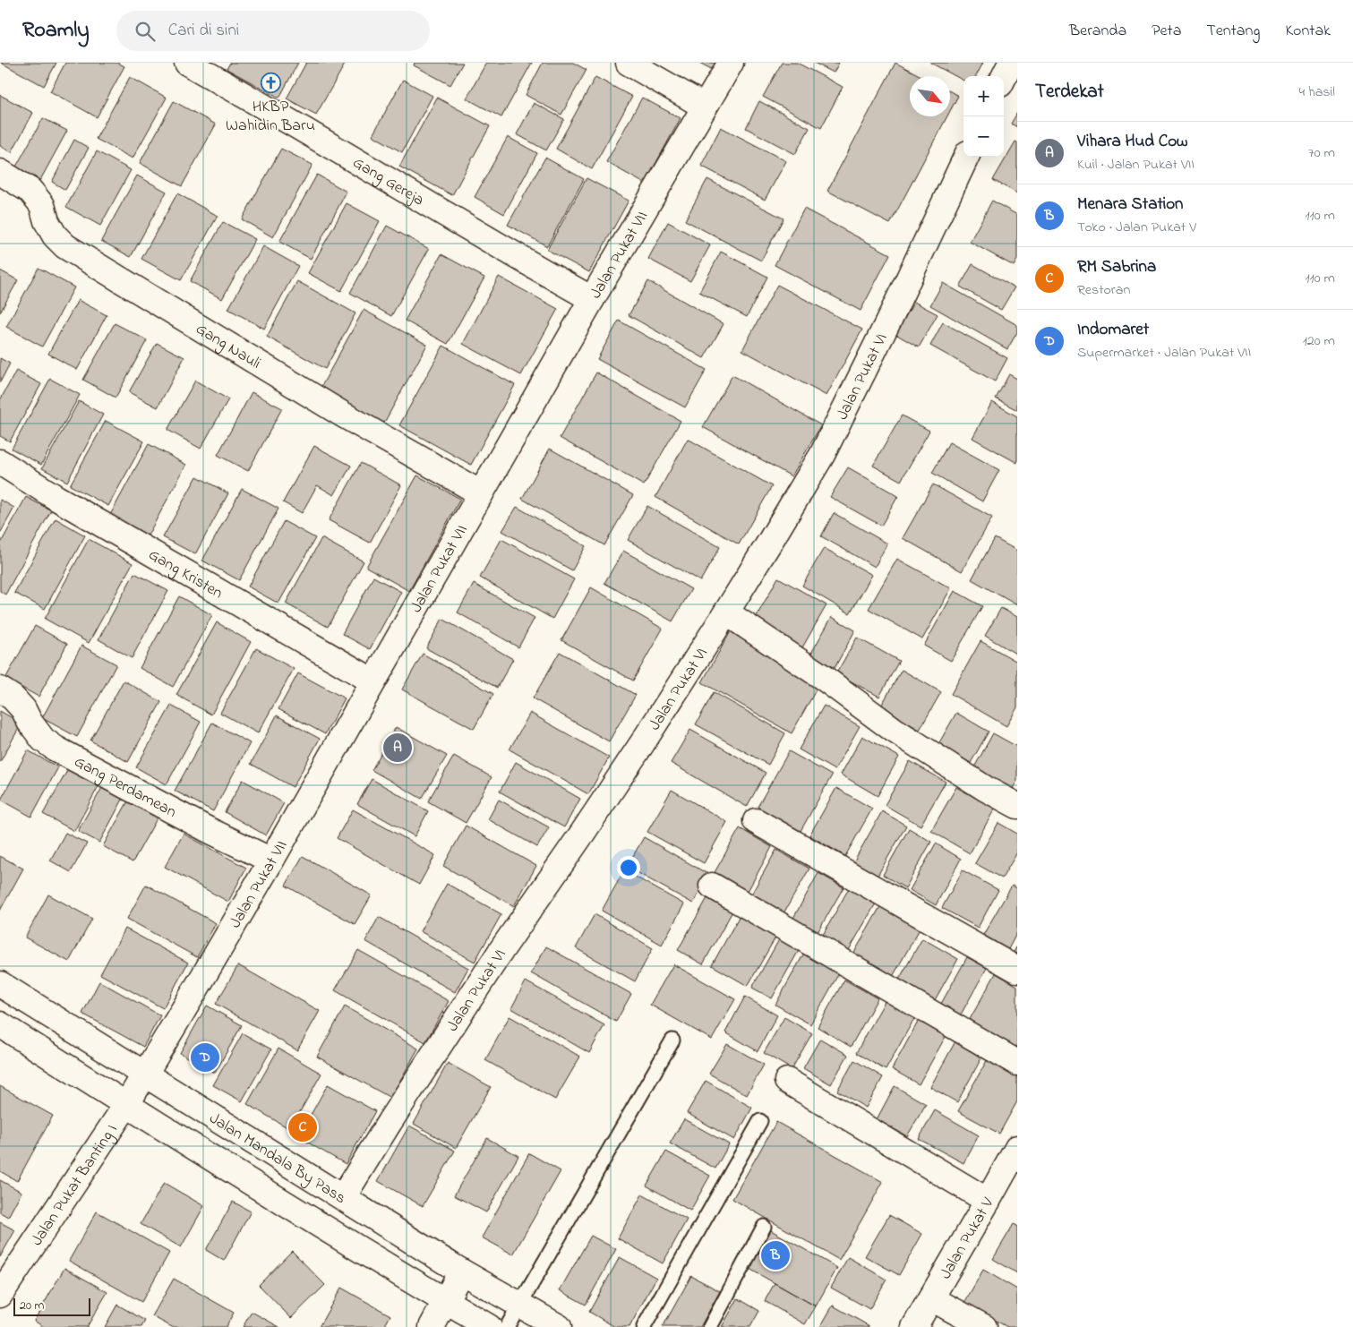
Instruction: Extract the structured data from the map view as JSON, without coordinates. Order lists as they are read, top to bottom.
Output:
{
  "streets": {
    "street": [
      "Gang Gereja",
      "Jalan Pukat VII",
      "Gang Nauli",
      "Jalan Pukat VI",
      "Gang Kristen",
      "Gang Perdamean",
      "Jalan Mandala By Pass",
      "Jalan Pukat Banting I",
      "Jalan Pukat V"
    ]
  },
  "crossings": [
    ["Gang Gereja", "Jalan Pukat VII"],
    ["Jalan Pukat VII", "Gang Nauli"],
    ["Jalan Pukat VII", "Gang Kristen"],
    ["Jalan Pukat VII", "Gang Perdamean"],
    ["Jalan Pukat VII", "Jalan Mandala By Pass"],
    ["Jalan Pukat VII", "Jalan Pukat Banting I"],
    ["Jalan Pukat VI", "Jalan Mandala By Pass"],
    ["Jalan Mandala By Pass", "Jalan Pukat Banting I"]
  ],
  "places": {
    "church": ["HKBP Wahidin Baru"]
  },
  "scale_bar": "20 m",
  "north": "bottom right",
  "page": {
    "header": "Roamly",
    "search": "Cari di sini",
    "nav": [
      "Beranda",
      "Peta",
      "Tentang",
      "Kontak"
    ],
    "heading": ["Terdekat", "4 hasil"],
    "map_buttons": ["+", "−"],
    "list": [
      {
        "mark": "A",
        "name": "Vihara Hud Cow",
        "note": "Kuil · Jalan Pukat VII",
        "value": "70 m"
      },
      {
        "mark": "B",
        "name": "Menara Station",
        "note": "Toko · Jalan Pukat V",
        "value": "110 m"
      },
      {
        "mark": "C",
        "name": "RM Sabrina",
        "note": "Restoran",
        "value": "110 m"
      },
      {
        "mark": "D",
        "name": "Indomaret",
        "note": "Supermarket · Jalan Pukat VII",
        "value": "120 m"
      }
    ],
    "pins": [
      "A",
      "D",
      "C",
      "B"
    ],
    "scale": "20 m"
  }
}
